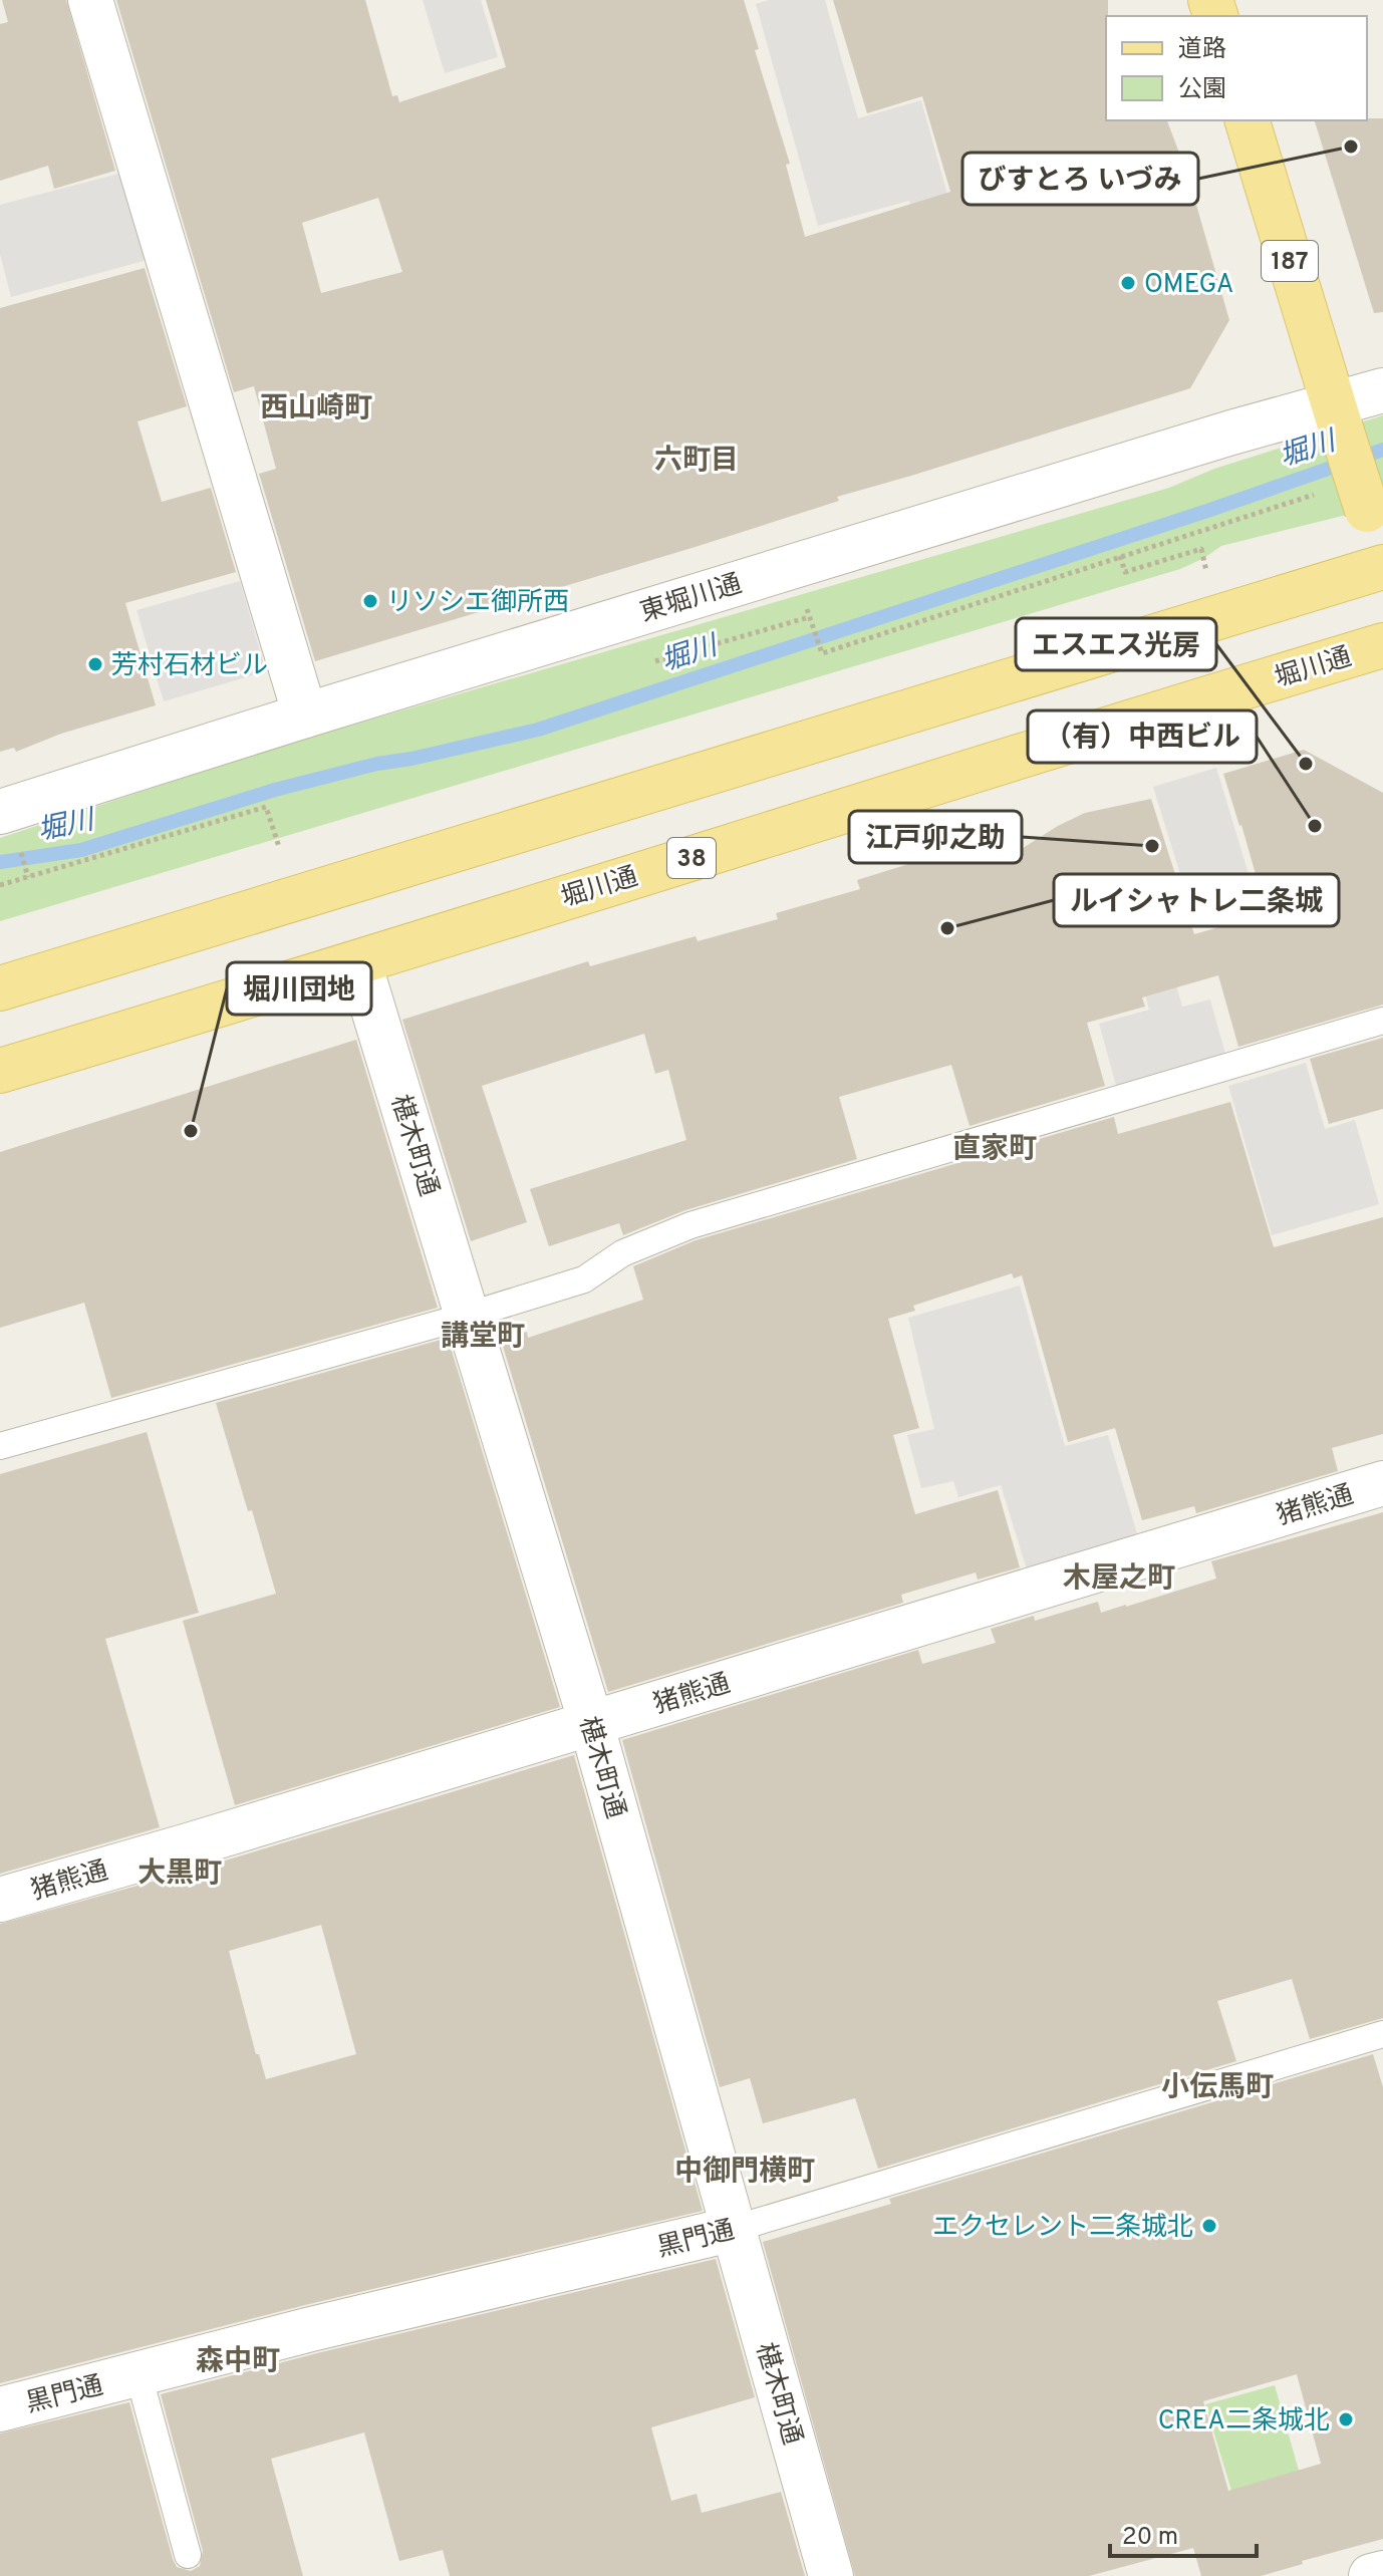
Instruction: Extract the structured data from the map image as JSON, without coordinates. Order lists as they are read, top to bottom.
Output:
{
  "streets": {
    "main road": ["187", "堀川通", "38"],
    "street": [
      "東堀川通",
      "椹木町通",
      "猪熊通",
      "黒門通"
    ]
  },
  "crossings": [
    ["187", "東堀川通"],
    ["堀川通", "椹木町通"],
    ["椹木町通", "猪熊通"],
    ["椹木町通", "黒門通"]
  ],
  "districts": [
    "西山崎町",
    "六町目",
    "直家町",
    "講堂町",
    "木屋之町",
    "大黒町",
    "小伝馬町",
    "中御門横町",
    "森中町"
  ],
  "water": ["堀川"],
  "places": [
    "びすとろ いづみ",
    "OMEGA",
    "リソシエ御所西",
    "芳村石材ビル",
    "エスエス光房",
    "（有）中西ビル",
    "江戸卯之助",
    "ルイシャトレ二条城",
    "堀川団地",
    "エクセレント二条城北",
    "CREA二条城北"
  ],
  "legend": ["道路", "公園"],
  "scale_bar": "20 m"
}
